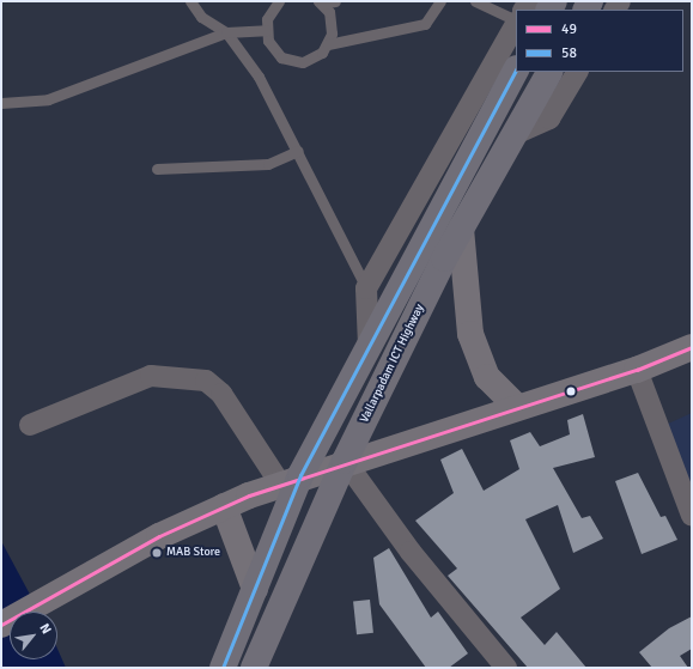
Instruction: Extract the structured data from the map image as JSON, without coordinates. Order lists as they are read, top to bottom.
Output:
{
  "streets": {
    "highway": ["Vallarpadam ICT Highway"]
  },
  "places": ["MAB Store"],
  "lines": ["transit line 58", "transit line 49"],
  "legend": ["49", "58"],
  "north": "top right"
}
